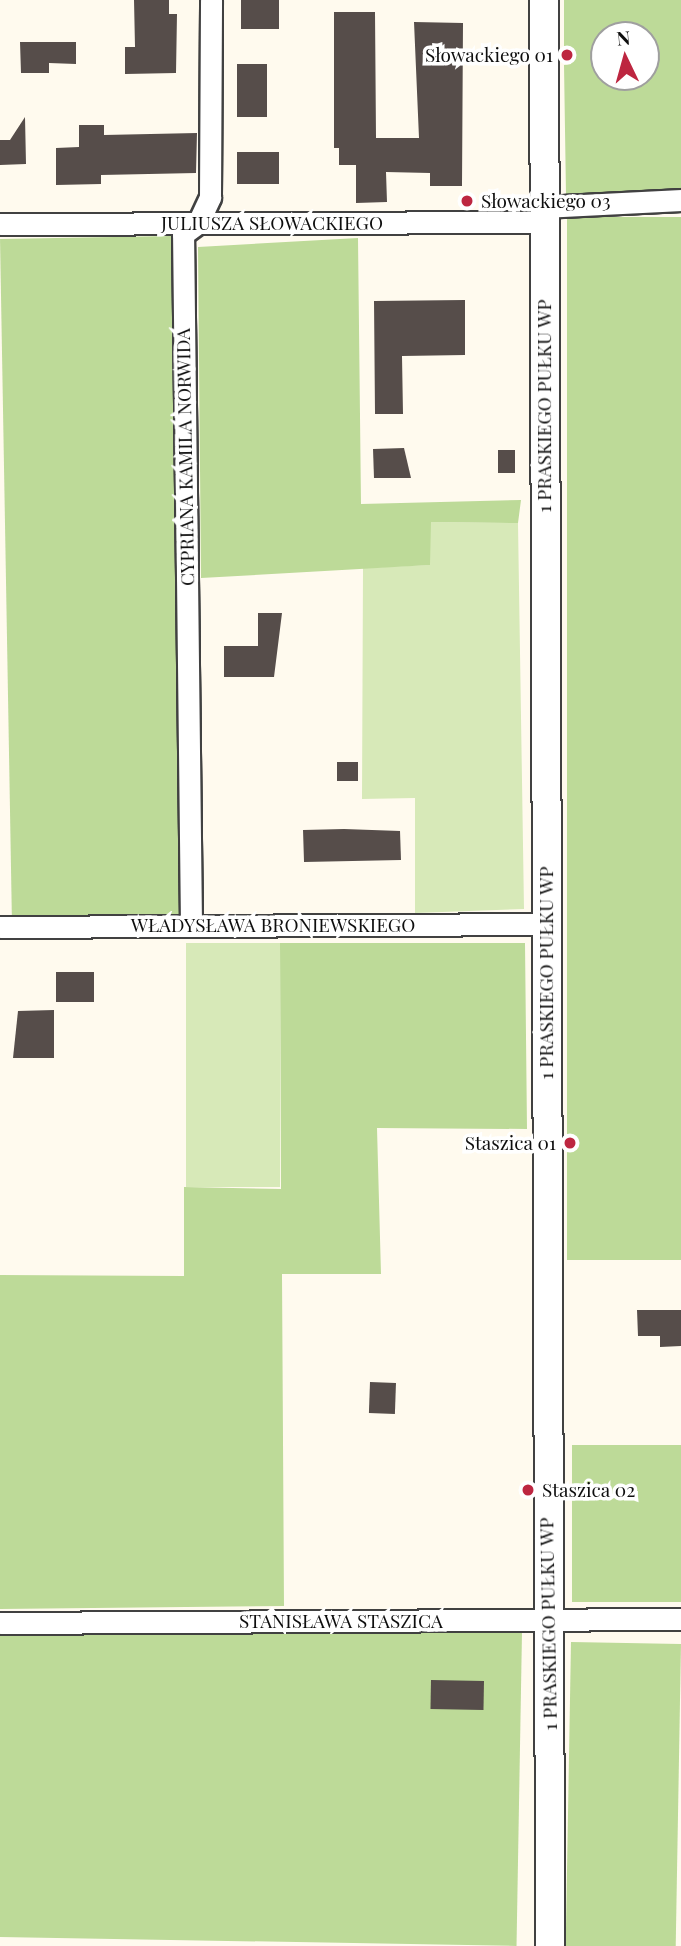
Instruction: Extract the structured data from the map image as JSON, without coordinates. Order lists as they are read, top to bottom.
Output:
{
  "streets": {
    "street": [
      "JULIUSZA SŁOWACKIEGO",
      "1 PRASKIEGO PUŁKU WP",
      "CYPRIANA KAMILA NORWIDA",
      "WŁADYSŁAWA BRONIEWSKIEGO",
      "STANISŁAWA STASZICA"
    ]
  },
  "crossings": [
    ["JULIUSZA SŁOWACKIEGO", "1 PRASKIEGO PUŁKU WP"],
    ["JULIUSZA SŁOWACKIEGO", "CYPRIANA KAMILA NORWIDA"],
    ["1 PRASKIEGO PUŁKU WP", "WŁADYSŁAWA BRONIEWSKIEGO"],
    ["1 PRASKIEGO PUŁKU WP", "STANISŁAWA STASZICA"],
    ["CYPRIANA KAMILA NORWIDA", "WŁADYSŁAWA BRONIEWSKIEGO"]
  ],
  "places": [
    "Słowackiego 01",
    "Słowackiego 03",
    "Staszica 01",
    "Staszica 02"
  ],
  "north": "top"
}
